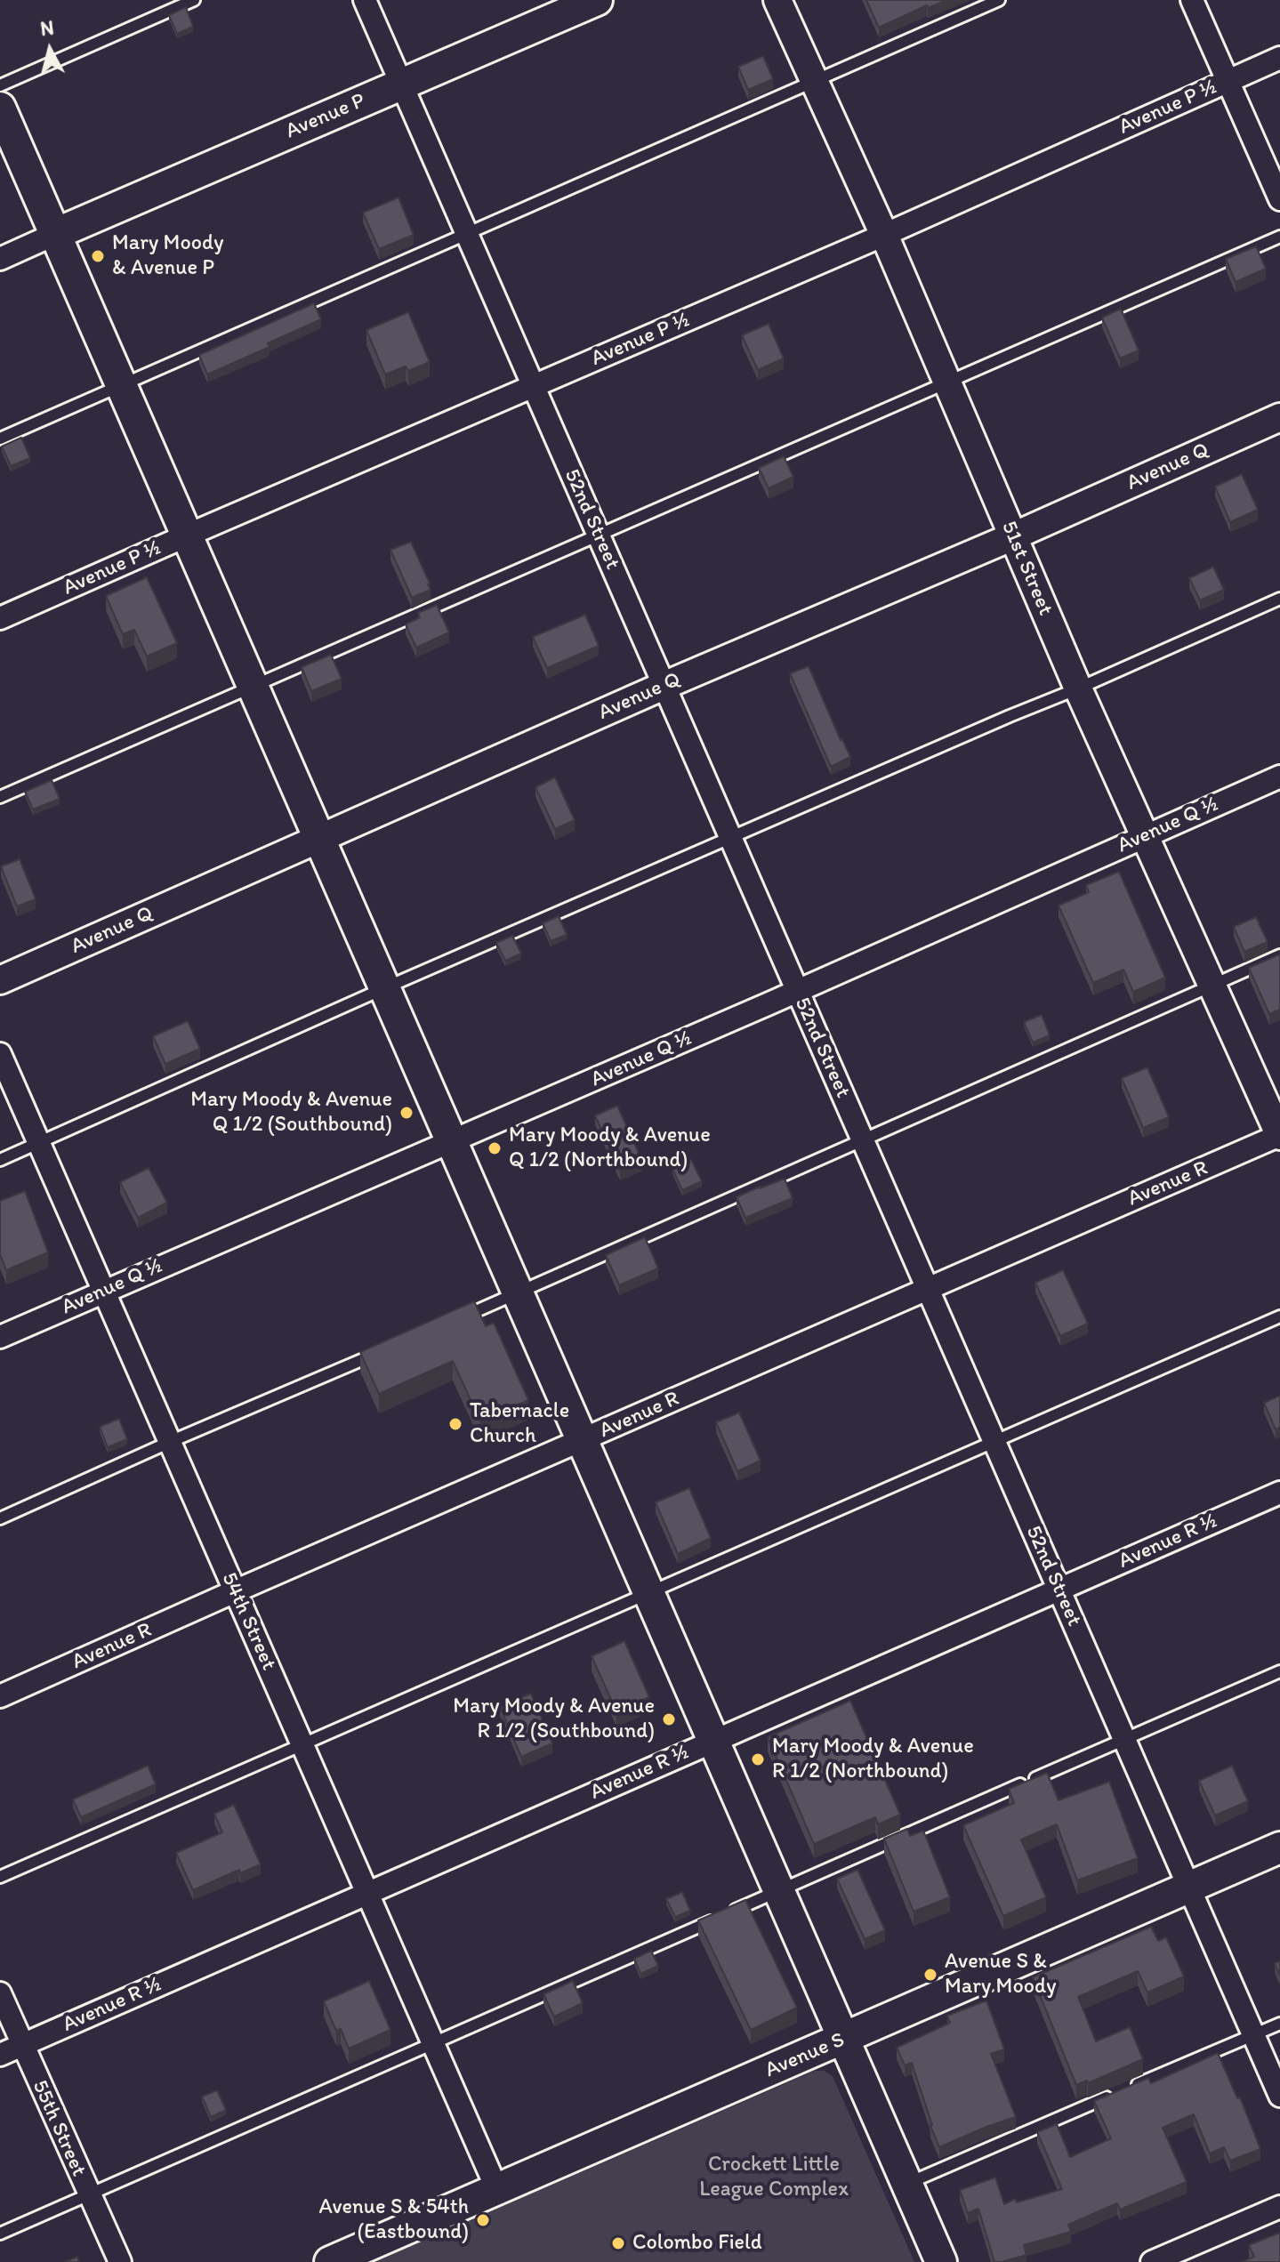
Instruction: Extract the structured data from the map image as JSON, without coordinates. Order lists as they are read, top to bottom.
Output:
{
  "streets": {
    "main road": ["Avenue P", "Avenue S"],
    "street": [
      "Avenue P ½",
      "Avenue Q",
      "52nd Street",
      "51st Street",
      "Avenue Q ½",
      "Avenue R",
      "Avenue R ½",
      "54th Street",
      "55th Street"
    ]
  },
  "crossings": [
    ["Avenue P ½", "52nd Street"],
    ["Avenue P ½", "51st Street"],
    ["Avenue P", "52nd Street"],
    ["Avenue Q", "52nd Street"],
    ["Avenue Q", "51st Street"],
    ["52nd Street", "Avenue Q ½"],
    ["52nd Street", "Avenue R"],
    ["52nd Street", "Avenue R ½"],
    ["52nd Street", "Avenue S"],
    ["51st Street", "Avenue Q ½"],
    ["51st Street", "Avenue R"],
    ["Avenue Q ½", "54th Street"],
    ["Avenue R", "54th Street"],
    ["Avenue R ½", "54th Street"],
    ["Avenue R ½", "55th Street"],
    ["54th Street", "Avenue S"]
  ],
  "parks": ["Crockett Little League Complex"],
  "places": [
    "Mary Moody & Avenue P",
    "Mary Moody & Avenue Q 1/2 (Southbound)",
    "Mary Moody & Avenue Q 1/2 (Northbound)",
    "Tabernacle Church",
    "Mary Moody & Avenue R 1/2 (Southbound)",
    "Mary Moody & Avenue R 1/2 (Northbound)",
    "Avenue S & Mary Moody",
    "Avenue S & 54th (Eastbound)",
    "Colombo Field"
  ],
  "north": "top"
}
